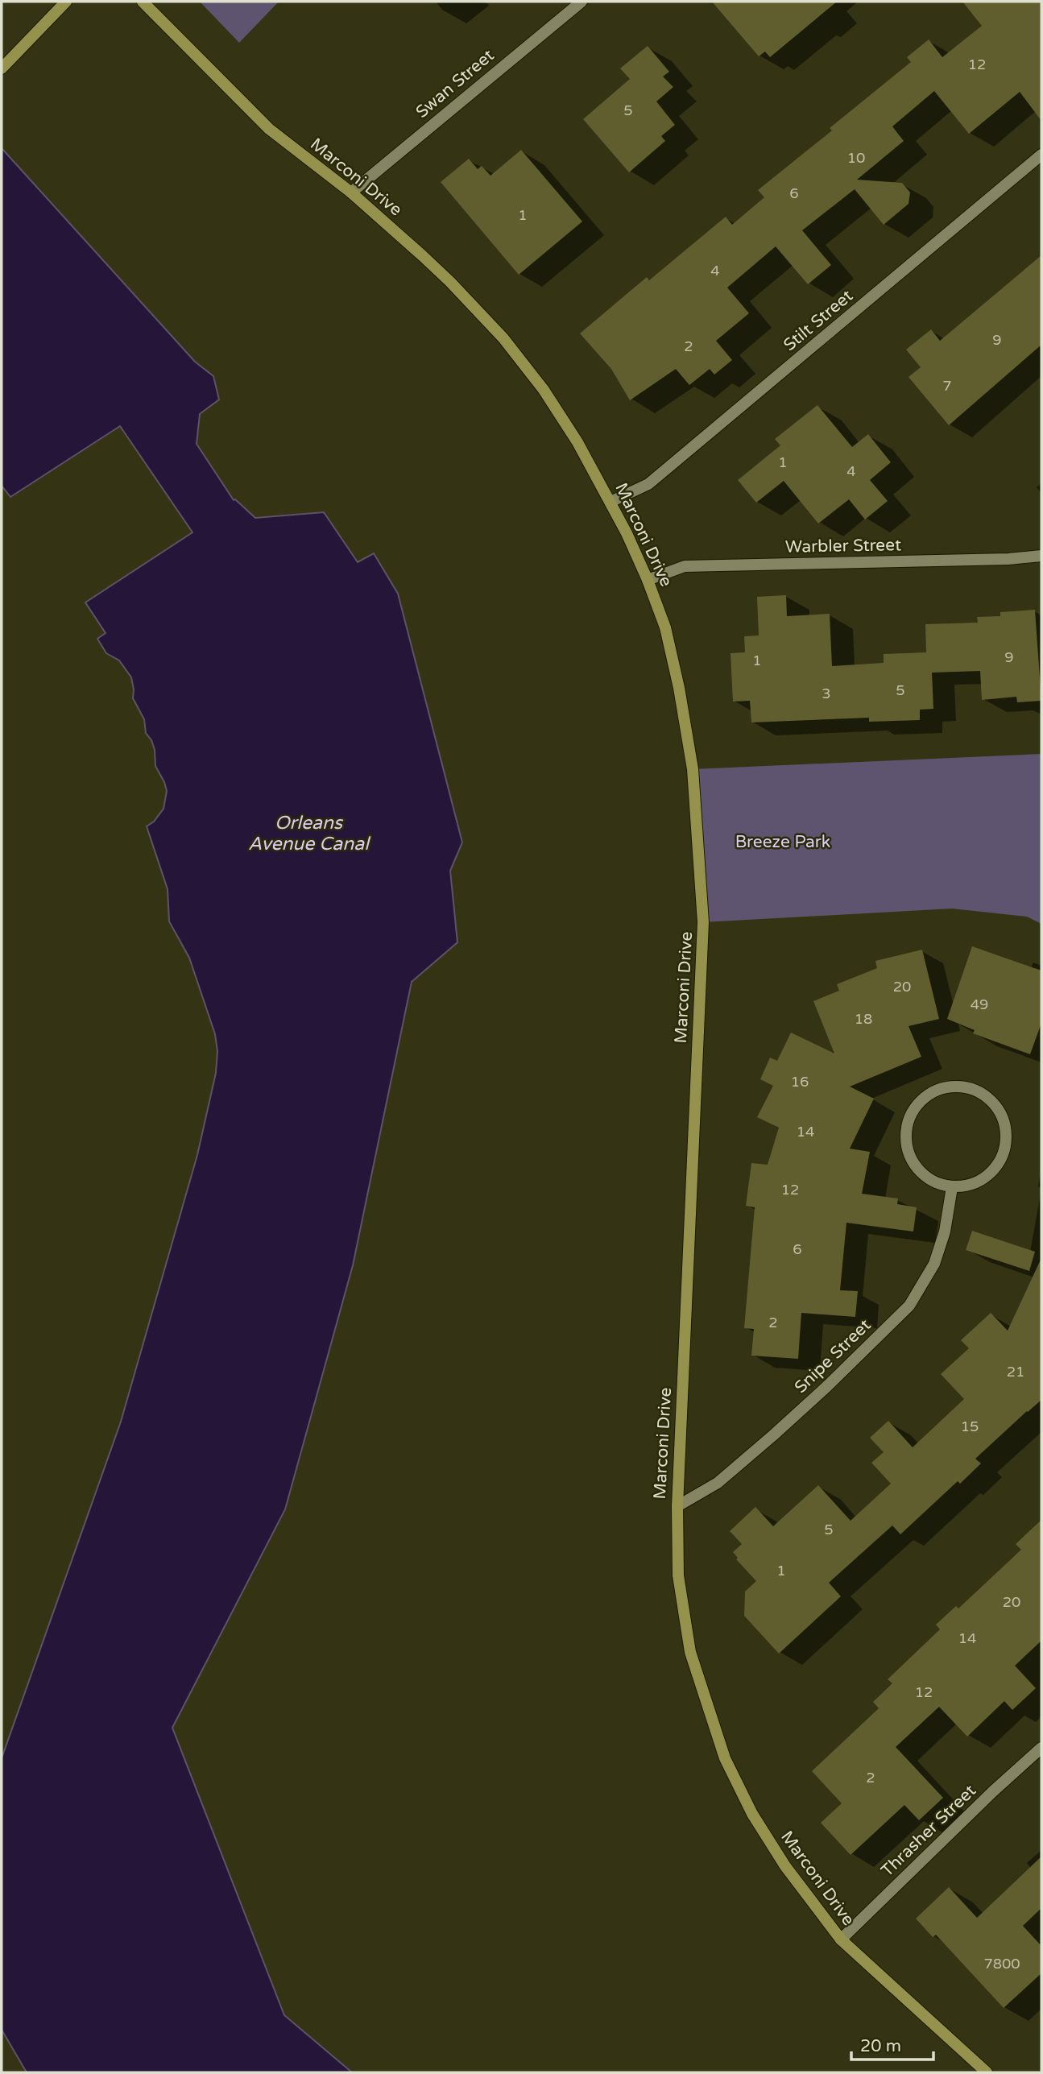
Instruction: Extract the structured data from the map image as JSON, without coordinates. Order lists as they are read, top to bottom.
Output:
{
  "streets": {
    "street": [
      "Swan Street",
      "Marconi Drive",
      "Stilt Street",
      "Warbler Street",
      "Snipe Street",
      "Thrasher Street"
    ]
  },
  "crossings": [
    ["Swan Street", "Marconi Drive"],
    ["Marconi Drive", "Stilt Street"],
    ["Marconi Drive", "Warbler Street"],
    ["Marconi Drive", "Snipe Street"],
    ["Marconi Drive", "Thrasher Street"]
  ],
  "water": ["Orleans Avenue Canal"],
  "parks": ["Breeze Park"],
  "house_numbers": [
    "12",
    "5",
    "10",
    "6",
    "1",
    "4",
    "9",
    "2",
    "7",
    "1",
    "4",
    "9",
    "1",
    "5",
    "3",
    "20",
    "49",
    "18",
    "16",
    "14",
    "12",
    "6",
    "2",
    "21",
    "15",
    "5",
    "1",
    "20",
    "14",
    "12",
    "2",
    "7800"
  ],
  "scale_bar": "20 m"
}
